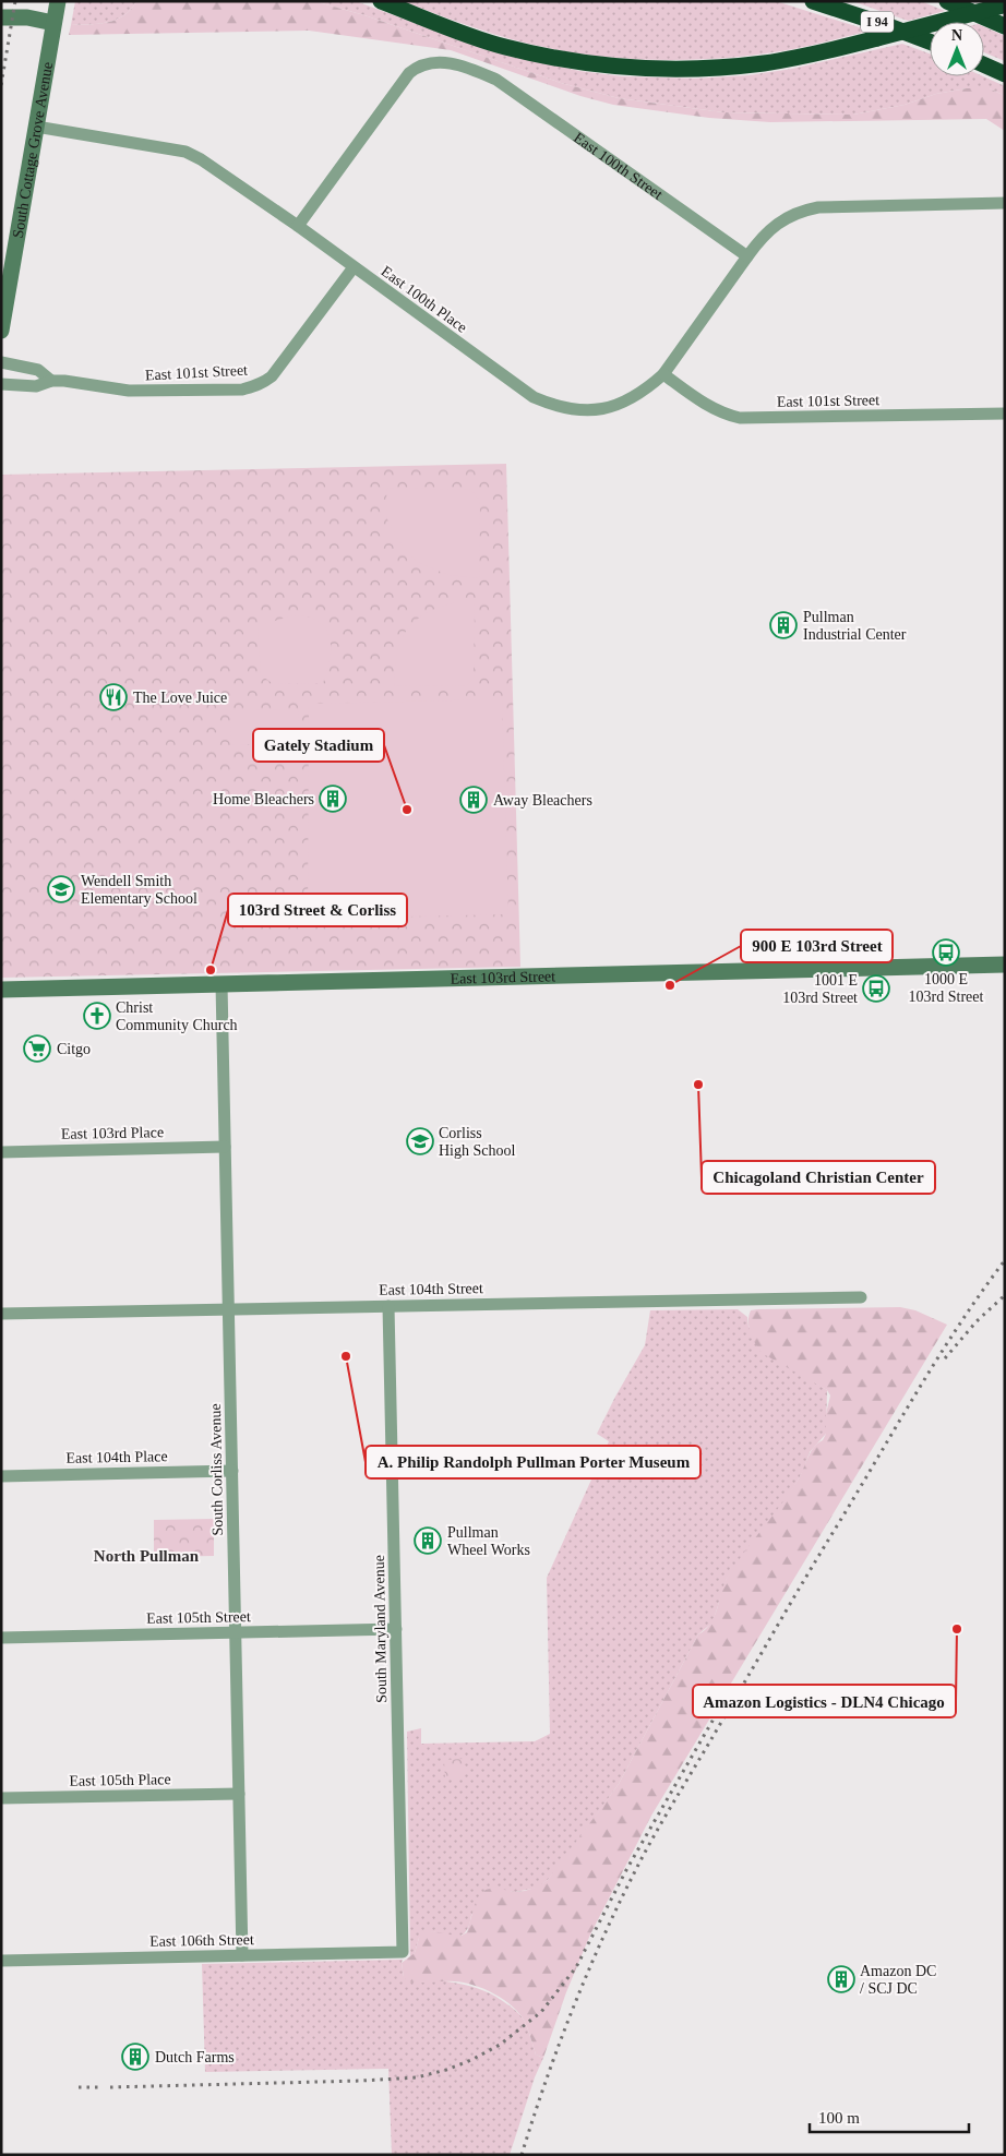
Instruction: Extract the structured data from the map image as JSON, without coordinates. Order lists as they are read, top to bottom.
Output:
{
  "streets": {
    "highway": ["I 94"],
    "main road": ["South Cottage Grove Avenue", "East 103rd Street"],
    "street": [
      "East 100th Street",
      "East 100th Place",
      "East 101st Street",
      "East 103rd Place",
      "East 104th Street",
      "East 104th Place",
      "South Corliss Avenue",
      "East 105th Street",
      "South Maryland Avenue",
      "East 105th Place",
      "East 106th Street"
    ]
  },
  "crossings": [
    ["South Cottage Grove Avenue", "East 100th Place"],
    ["East 100th Street", "East 100th Place"],
    ["East 100th Place", "East 101st Street"],
    ["East 103rd Street", "South Corliss Avenue"],
    ["East 103rd Place", "South Corliss Avenue"],
    ["East 104th Street", "South Corliss Avenue"],
    ["East 104th Street", "South Maryland Avenue"],
    ["East 104th Place", "South Corliss Avenue"],
    ["South Corliss Avenue", "East 105th Street"],
    ["South Corliss Avenue", "East 105th Place"],
    ["South Corliss Avenue", "East 106th Street"],
    ["East 105th Street", "South Maryland Avenue"],
    ["South Maryland Avenue", "East 106th Street"]
  ],
  "districts": ["North Pullman"],
  "places": {
    "building": [
      "Pullman Industrial Center",
      "Home Bleachers",
      "Away Bleachers",
      "Pullman Wheel Works",
      "Amazon DC / SCJ DC",
      "Dutch Farms"
    ],
    "restaurant": ["The Love Juice"],
    "other": [
      "Gately Stadium",
      "103rd Street & Corliss",
      "900 E 103rd Street",
      "Chicagoland Christian Center",
      "A. Philip Randolph Pullman Porter Museum",
      "Amazon Logistics - DLN4 Chicago"
    ],
    "school or university": ["Wendell Smith Elementary School", "Corliss High School"],
    "bus stop": ["1000 E 103rd Street", "1001 E 103rd Street"],
    "church": ["Christ Community Church"],
    "supermarket": ["Citgo"]
  },
  "scale_bar": "100 m",
  "north": "top"
}
